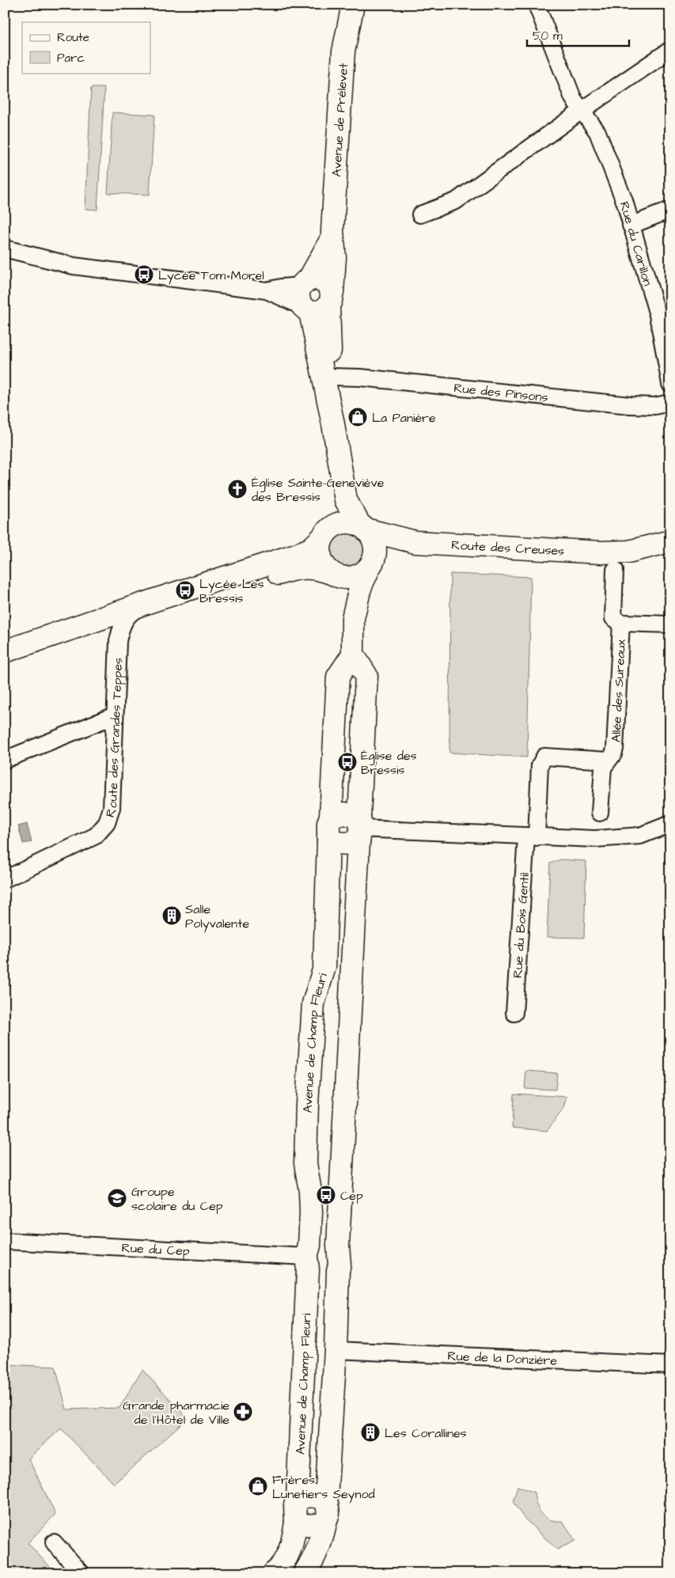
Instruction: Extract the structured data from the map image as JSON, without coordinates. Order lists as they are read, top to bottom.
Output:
{
  "streets": {
    "street": [
      "Avenue de Prélevet",
      "Rue du Carillon",
      "Rue des Pinsons",
      "Route des Creuses",
      "Allée des Sureaux",
      "Route des Grandes Teppes",
      "Rue du Bois Gentil",
      "Avenue de Champ Fleuri",
      "Rue du Cep",
      "Rue de la Donzière"
    ]
  },
  "crossings": [
    ["Avenue de Prélevet", "Rue des Pinsons"],
    ["Avenue de Prélevet", "Route des Creuses"],
    ["Allée des Sureaux", "Rue du Bois Gentil"],
    ["Avenue de Champ Fleuri", "Rue du Cep"]
  ],
  "places": {
    "bus stop": [
      "Lycée Tom Morel",
      "Lycée Les Bressis",
      "Église des Bressis",
      "Cep"
    ],
    "shop": ["La Panière", "Frères Lunetiers Seynod"],
    "church": ["Église Sainte-Geneviève des Bressis"],
    "building": ["Salle Polyvalente", "Les Corallines"],
    "school or university": ["Groupe scolaire du Cep"],
    "pharmacy": ["Grande pharmacie de l'Hôtel de Ville"]
  },
  "legend": ["Route", "Parc"],
  "scale_bar": "50 m"
}
